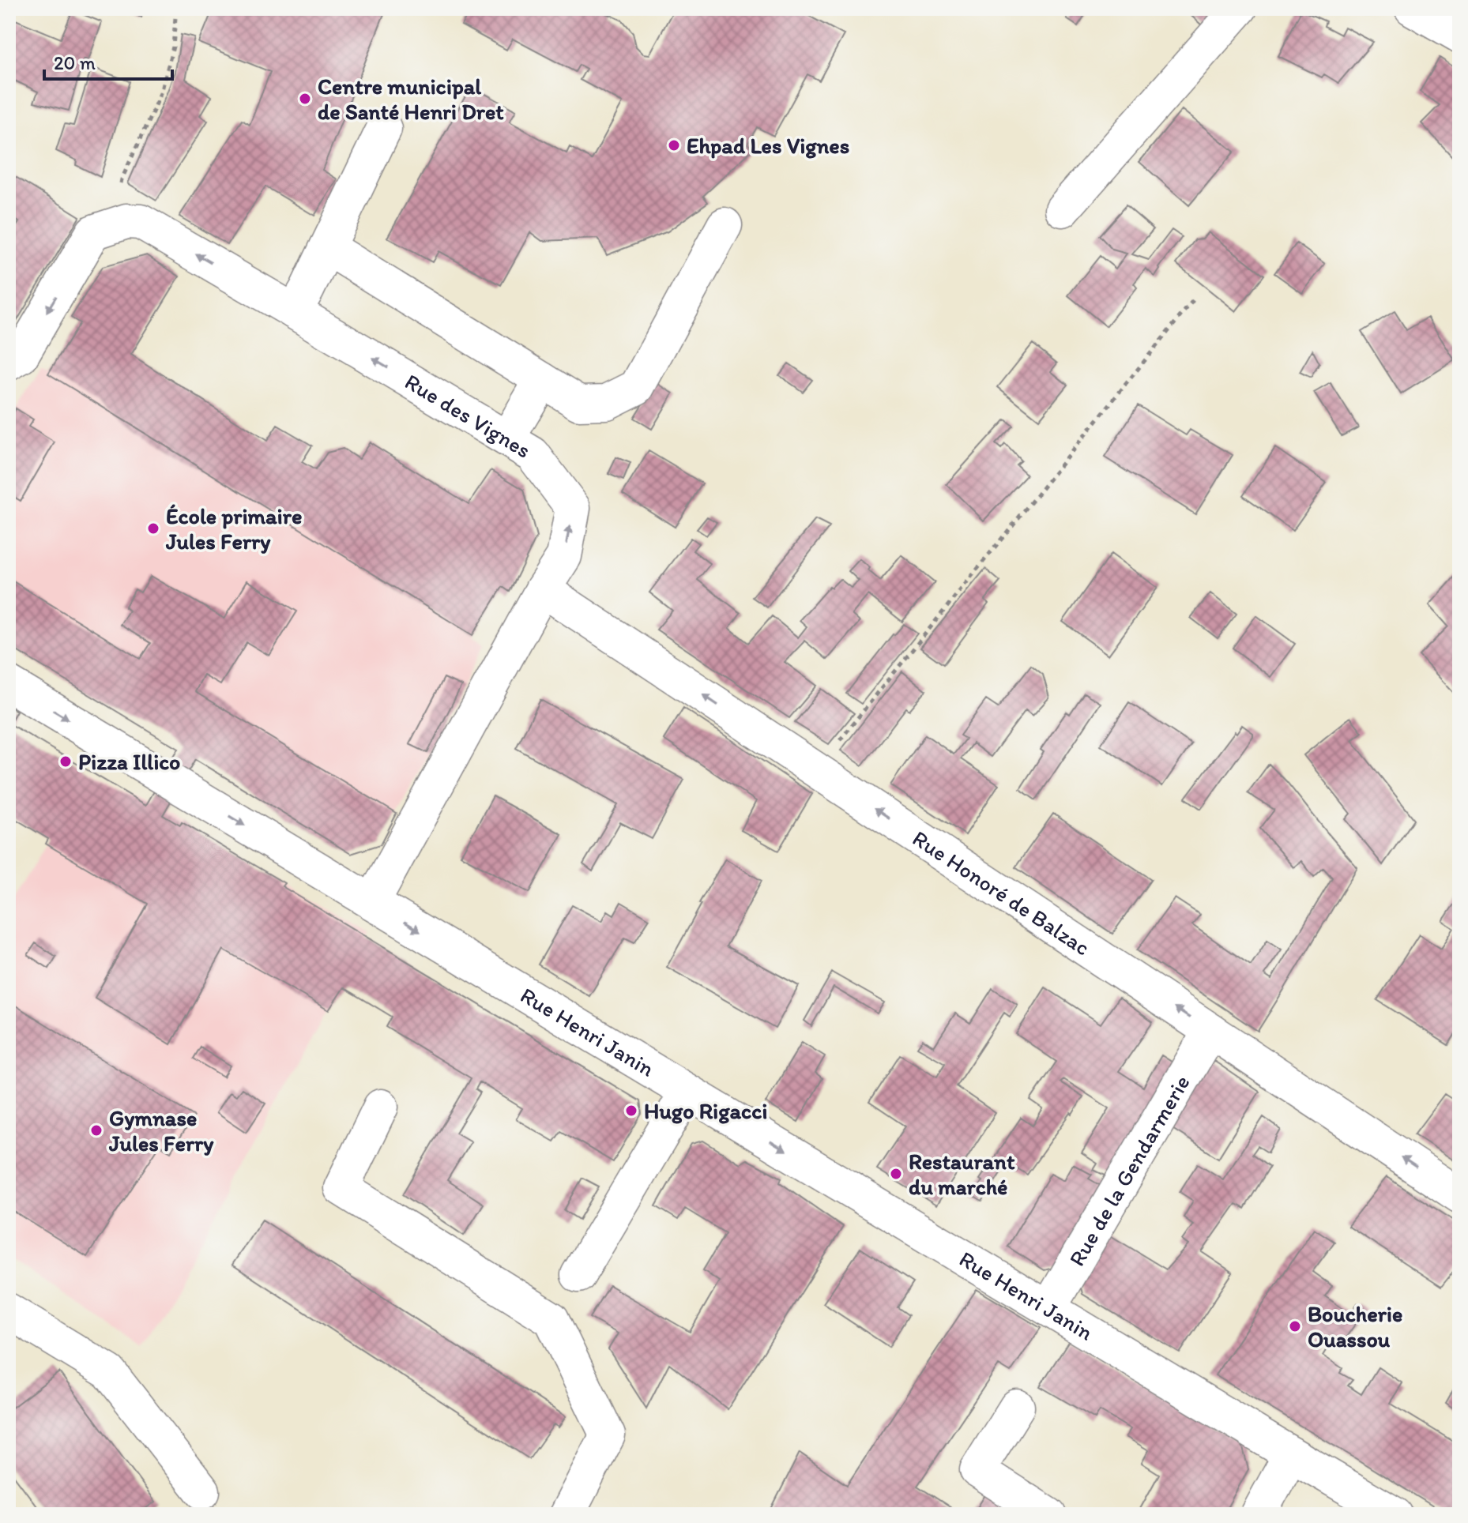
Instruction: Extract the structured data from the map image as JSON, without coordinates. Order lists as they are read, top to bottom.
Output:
{
  "streets": {
    "street": [
      "Rue des Vignes",
      "Rue Honoré de Balzac",
      "Rue Henri Janin",
      "Rue de la Gendarmerie"
    ]
  },
  "crossings": [
    ["Rue des Vignes", "Rue Honoré de Balzac"],
    ["Rue des Vignes", "Rue Henri Janin"],
    ["Rue Honoré de Balzac", "Rue de la Gendarmerie"],
    ["Rue Henri Janin", "Rue de la Gendarmerie"]
  ],
  "one_way": ["Rue Honoré de Balzac", "Rue Henri Janin"],
  "places": [
    "Centre municipal de Santé Henri Dret",
    "Ehpad Les Vignes",
    "École primaire Jules Ferry",
    "Pizza Illico",
    "Hugo Rigacci",
    "Gymnase Jules Ferry",
    "Restaurant du marché",
    "Boucherie Ouassou"
  ],
  "scale_bar": "20 m"
}
